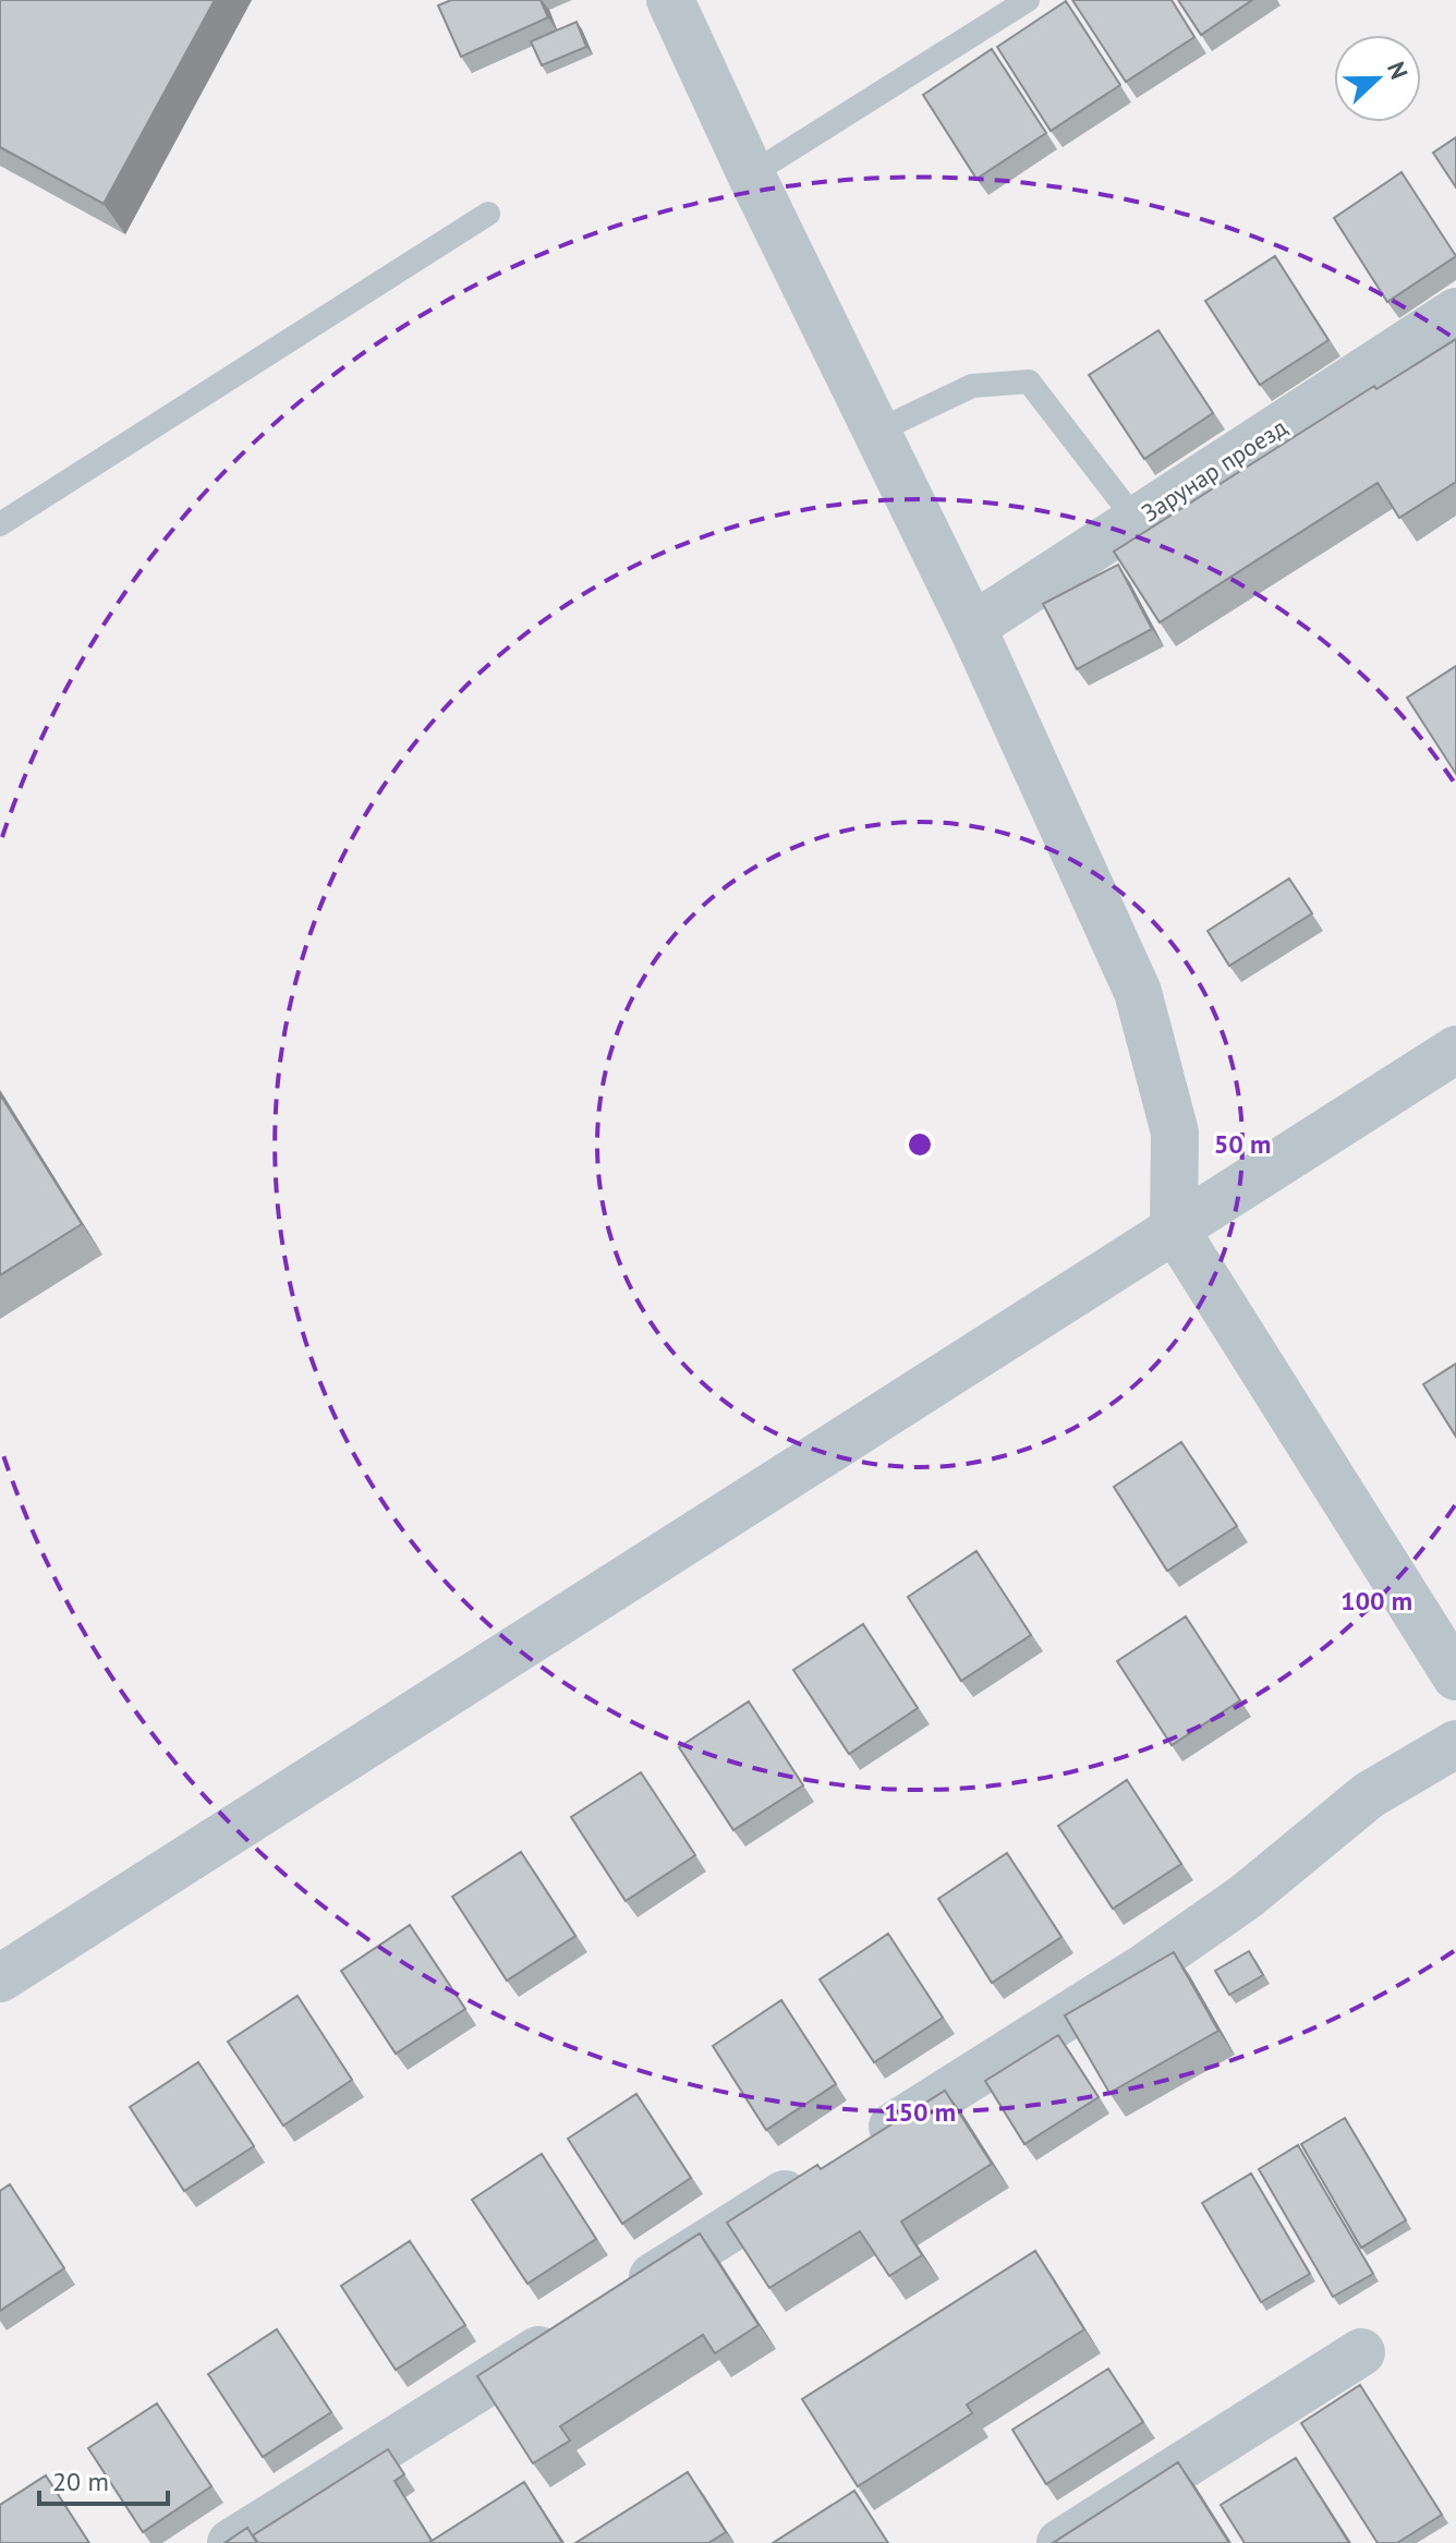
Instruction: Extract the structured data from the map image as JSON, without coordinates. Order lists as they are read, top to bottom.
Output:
{
  "streets": {
    "street": ["Зарунар проезд"]
  },
  "scale_bar": "20 m",
  "north": "right",
  "rings": ["50 m", "100 m", "150 m"]
}
